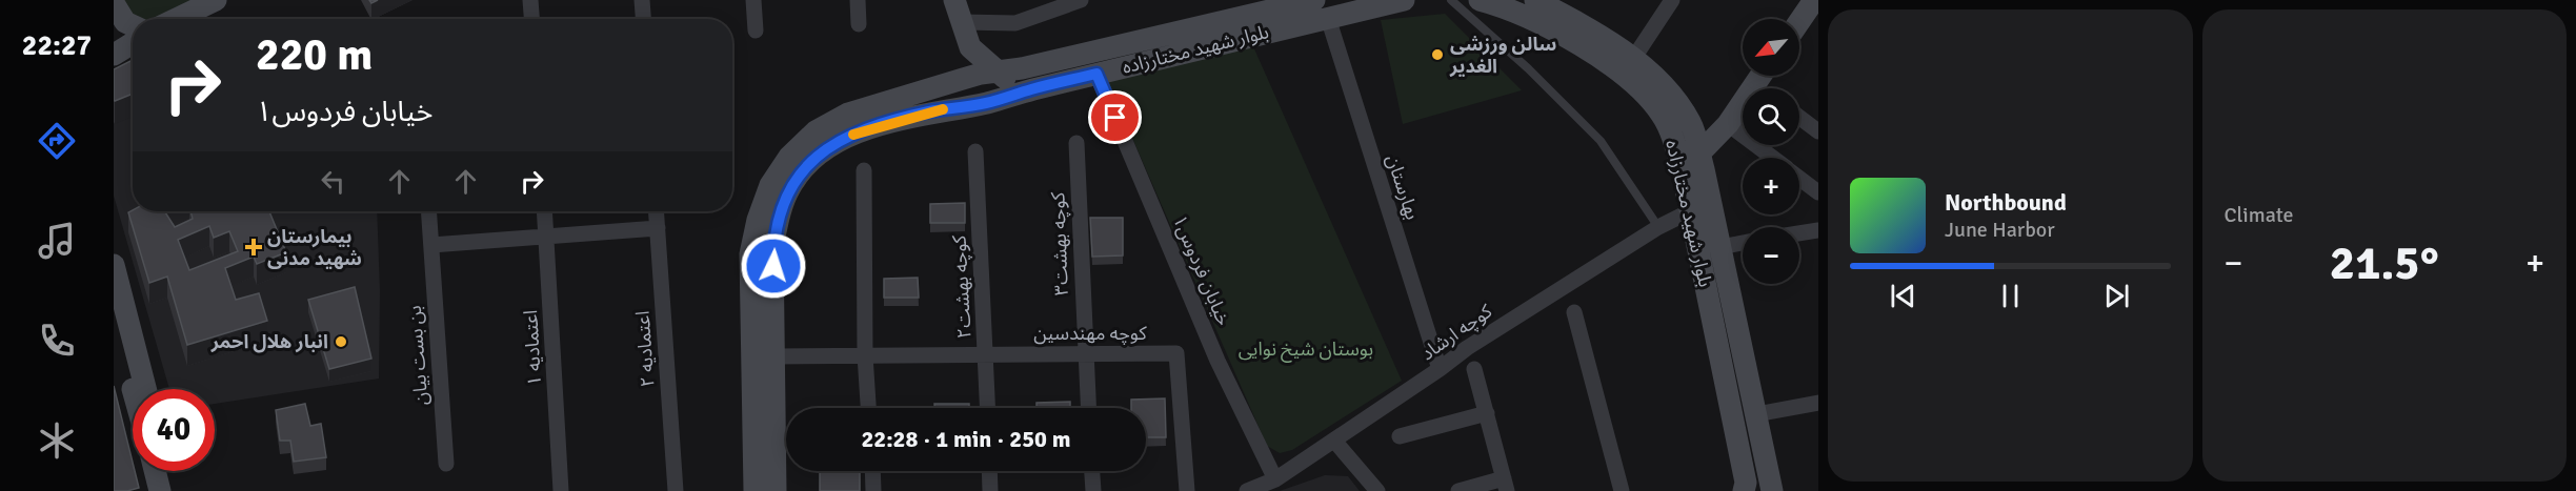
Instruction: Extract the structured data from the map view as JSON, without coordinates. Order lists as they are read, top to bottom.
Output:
{
  "streets": {
    "street": [
      "بلوار شهید مختارزاده",
      "بهارستان",
      "کوچه بهشت۳",
      "خیابان فردوس۱",
      "کوچه بهشت۲",
      "کوچه ارشاد",
      "کوچه مهندسین",
      "اعتمادیه ۱",
      "اعتمادیه ۲",
      "بن بست بیان"
    ]
  },
  "crossings": [
    ["بلوار شهید مختارزاده", "بهارستان"],
    ["بلوار شهید مختارزاده", "خیابان فردوس۱"],
    ["بلوار شهید مختارزاده", "کوچه ارشاد"],
    ["بلوار شهید مختارزاده", "کوچه مهندسین"],
    ["بهارستان", "کوچه ارشاد"],
    ["کوچه بهشت۳", "کوچه مهندسین"],
    ["خیابان فردوس۱", "کوچه ارشاد"],
    ["کوچه بهشت۲", "کوچه مهندسین"]
  ],
  "parks": ["بوستان شیخ نوایی"],
  "places": {
    "other": ["سالن ورزشی الغدیر", "انبار هلال احمر"],
    "health": ["بیمارستان شهید مدنی"]
  },
  "north": "bottom left",
  "page": {
    "tabs": "22:27",
    "tile": "Climate",
    "map_buttons": ["+", "−"],
    "turn": ["220 m", "خیابان فردوس۱"],
    "song": ["Northbound", "June Harbor"],
    "heat": ["−", "21.5°", "+"],
    "limit": "40",
    "trip": "22:28 · 1 min · 250 m"
  }
}
